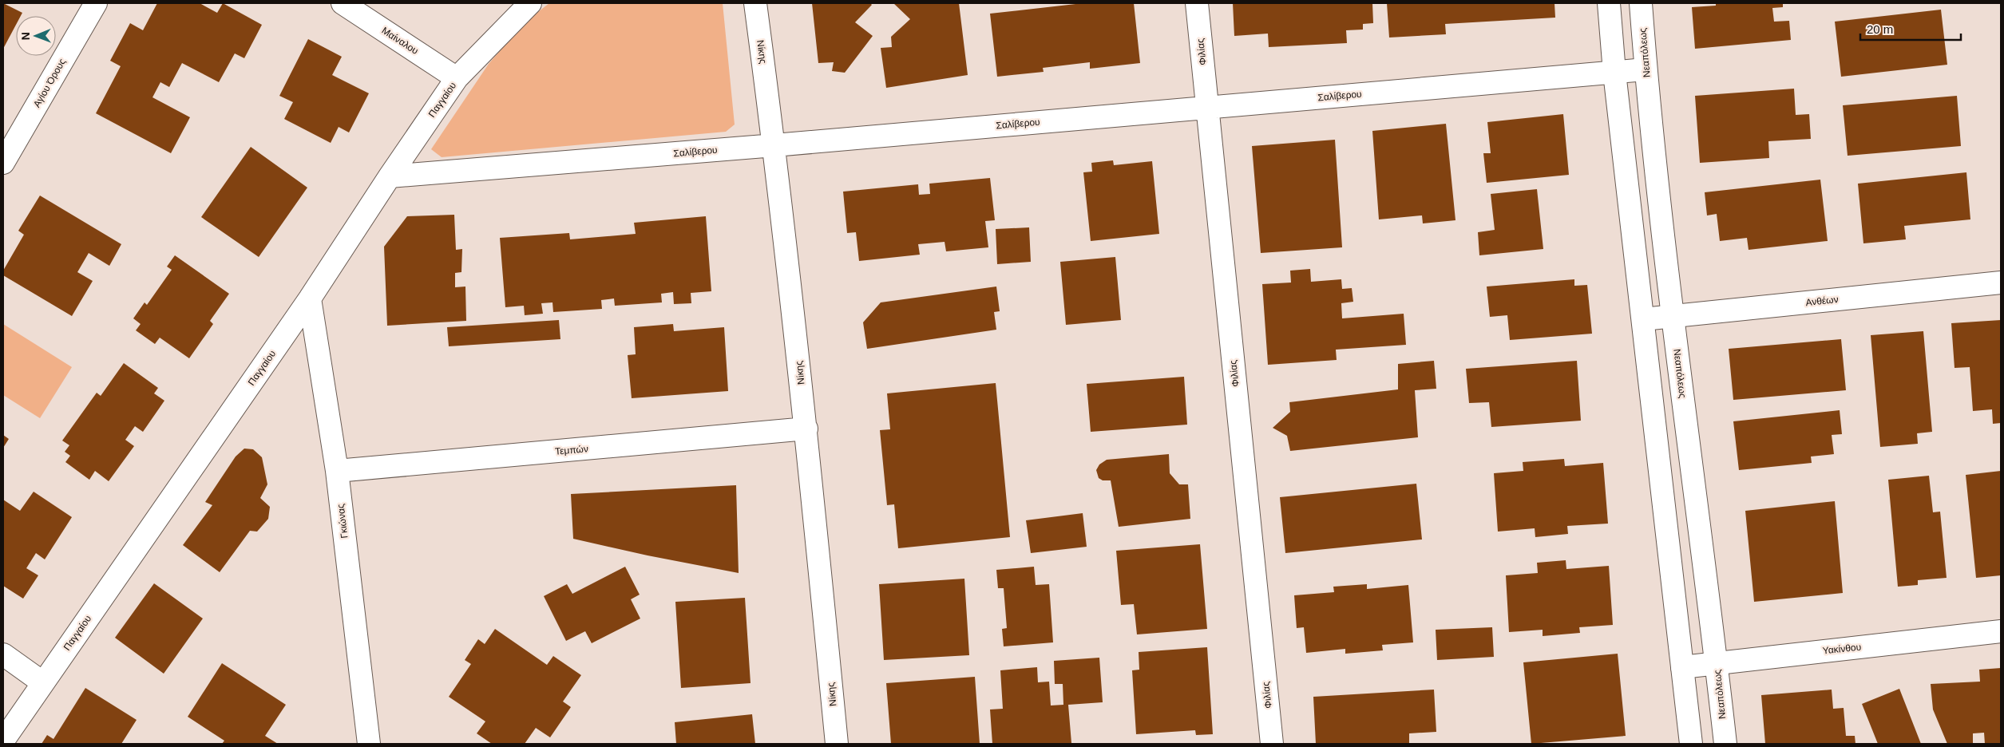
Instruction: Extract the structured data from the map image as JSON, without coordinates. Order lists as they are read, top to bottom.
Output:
{
  "streets": {
    "street": [
      "Μαίναλου",
      "Νίκης",
      "Φιλίας",
      "Νεαπόλεως",
      "Αγίου Όρους",
      "Σαλίβερου",
      "Παγγαίου",
      "Ανθέων",
      "Τεμπών",
      "Γκιώνας",
      "Υακίνθου"
    ]
  },
  "crossings": [
    ["Μαίναλου", "Παγγαίου"],
    ["Νίκης", "Σαλίβερου"],
    ["Νίκης", "Τεμπών"],
    ["Φιλίας", "Σαλίβερου"],
    ["Νεαπόλεως", "Σαλίβερου"],
    ["Νεαπόλεως", "Ανθέων"],
    ["Νεαπόλεως", "Υακίνθου"],
    ["Σαλίβερου", "Παγγαίου"],
    ["Παγγαίου", "Γκιώνας"],
    ["Τεμπών", "Γκιώνας"]
  ],
  "scale_bar": "20 m",
  "north": "left"
}
